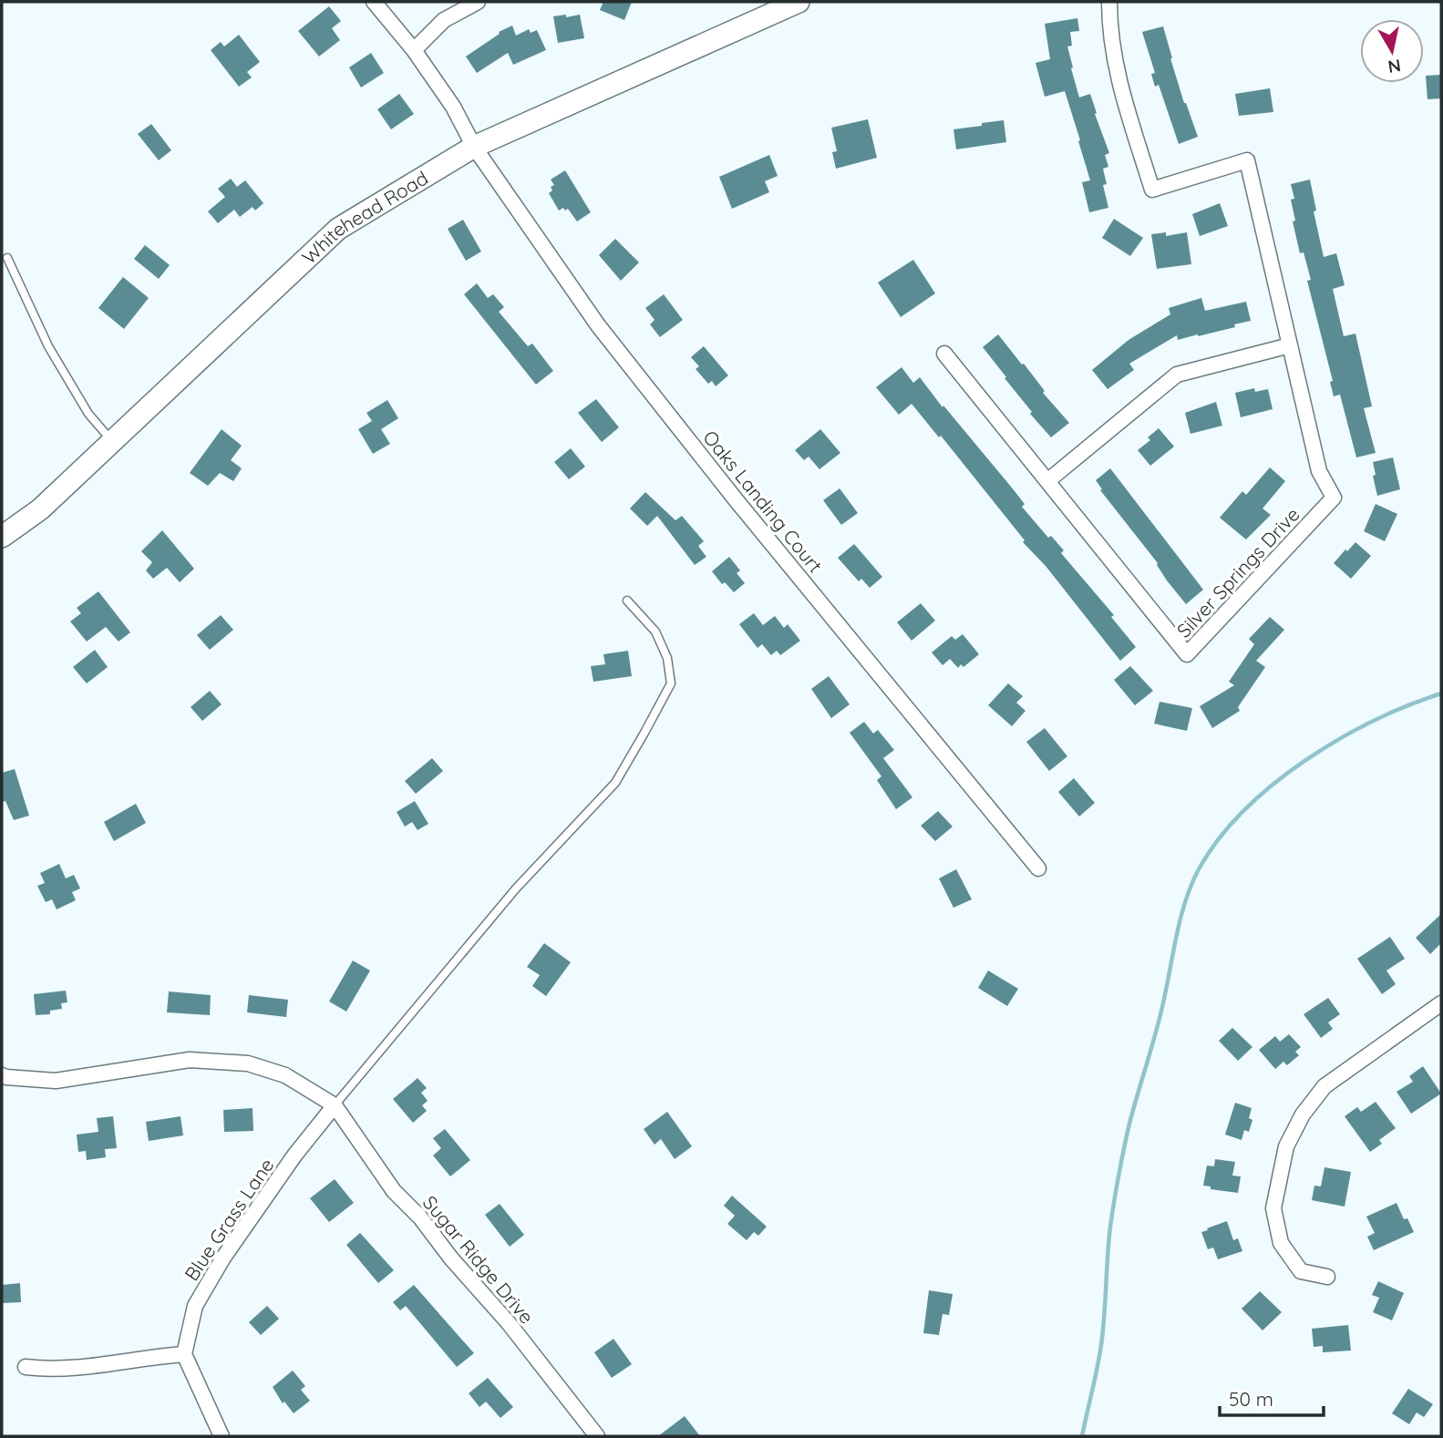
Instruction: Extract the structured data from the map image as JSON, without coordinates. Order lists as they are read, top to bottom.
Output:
{
  "streets": {
    "street": [
      "Whitehead Road",
      "Oaks Landing Court",
      "Silver Springs Drive",
      "Blue Grass Lane",
      "Sugar Ridge Drive"
    ]
  },
  "crossings": [
    ["Whitehead Road", "Oaks Landing Court"],
    ["Blue Grass Lane", "Sugar Ridge Drive"]
  ],
  "scale_bar": "50 m",
  "north": "bottom"
}
